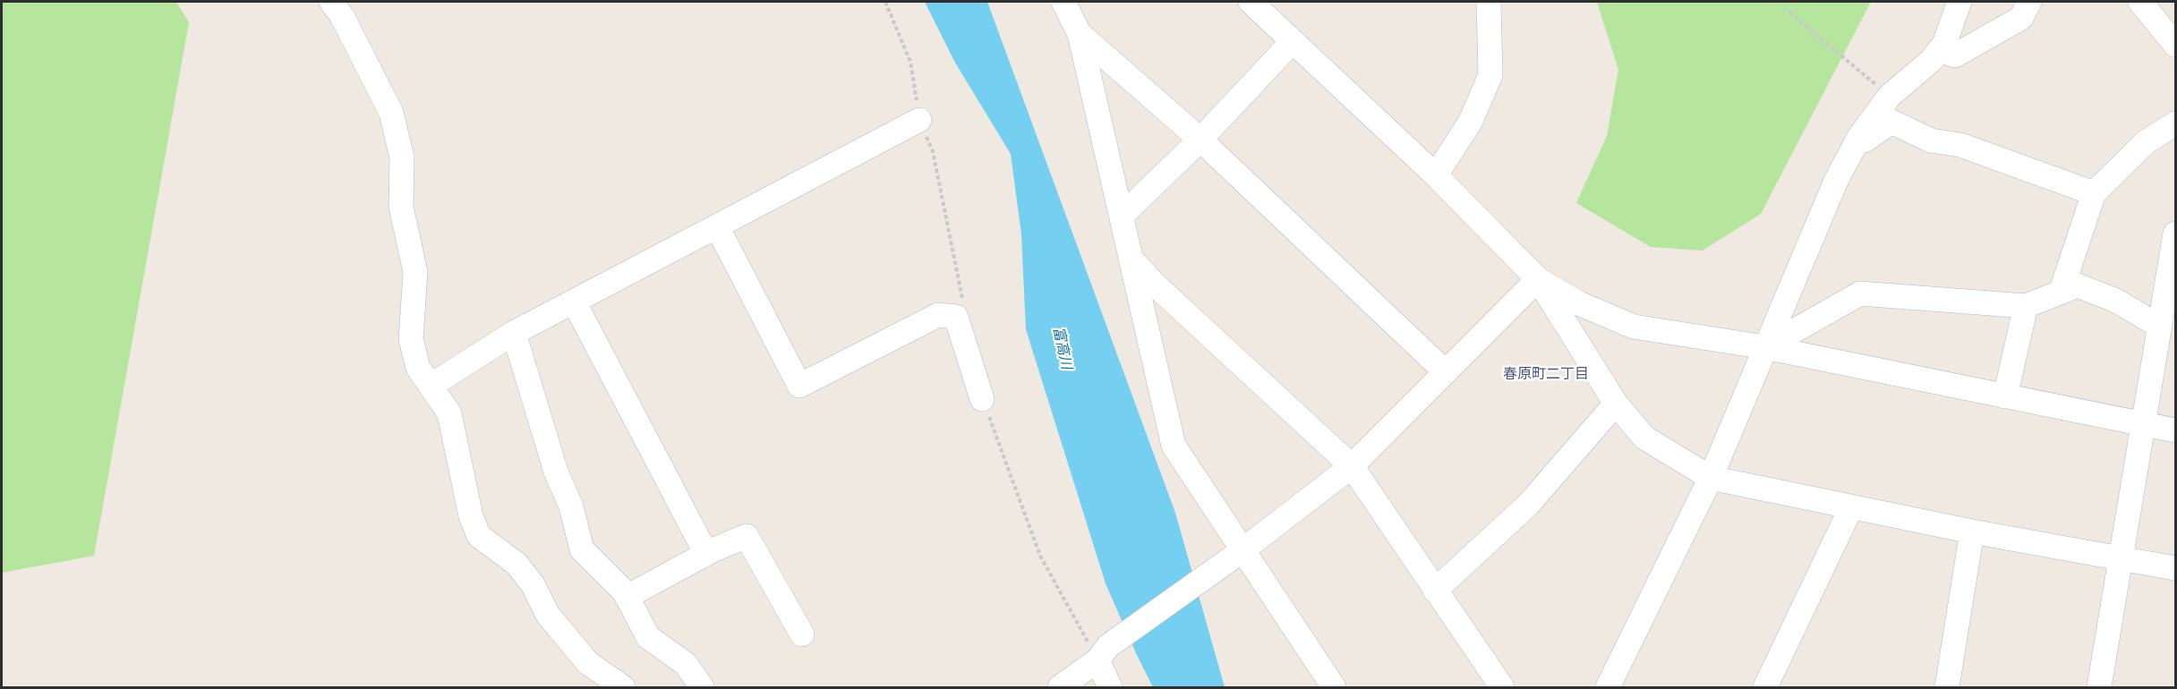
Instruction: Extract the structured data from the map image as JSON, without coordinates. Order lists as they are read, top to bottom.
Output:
{
  "districts": ["春原町二丁目"],
  "water": ["富高川"]
}
